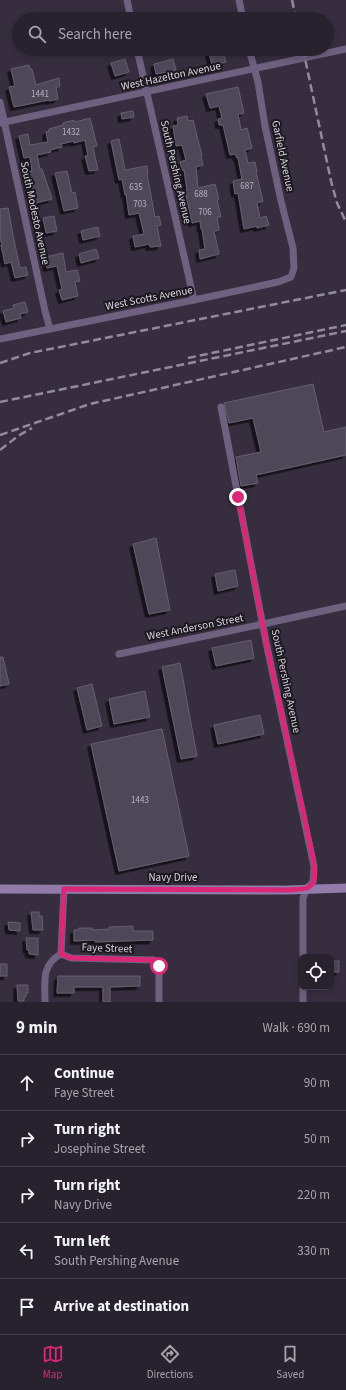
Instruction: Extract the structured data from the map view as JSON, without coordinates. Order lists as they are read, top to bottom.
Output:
{
  "streets": {
    "street": [
      "West Hazelton Avenue",
      "Garfield Avenue",
      "South Pershing Avenue",
      "South Modesto Avenue",
      "West Scotts Avenue",
      "West Anderson Street",
      "Navy Drive",
      "Faye Street"
    ]
  },
  "crossings": [
    ["West Hazelton Avenue", "Garfield Avenue"],
    ["West Hazelton Avenue", "South Pershing Avenue"],
    ["West Hazelton Avenue", "South Modesto Avenue"],
    ["Garfield Avenue", "West Scotts Avenue"],
    ["South Pershing Avenue", "West Scotts Avenue"],
    ["South Pershing Avenue", "West Anderson Street"],
    ["South Pershing Avenue", "Navy Drive"],
    ["South Modesto Avenue", "West Scotts Avenue"]
  ],
  "house_numbers": [
    "1441",
    "1432",
    "687",
    "635",
    "688",
    "703",
    "706",
    "1443"
  ],
  "page": {
    "search": "Search here",
    "heading": ["9 min", "Walk · 690 m"],
    "list": [
      ["Continue", "Faye Street", "90 m"],
      ["Turn right", "Josephine Street", "50 m"],
      ["Turn right", "Navy Drive", "220 m"],
      ["Turn left", "South Pershing Avenue", "330 m"],
      "Arrive at destination"
    ],
    "nav": ["Map", "Directions", "Saved"]
  }
}
